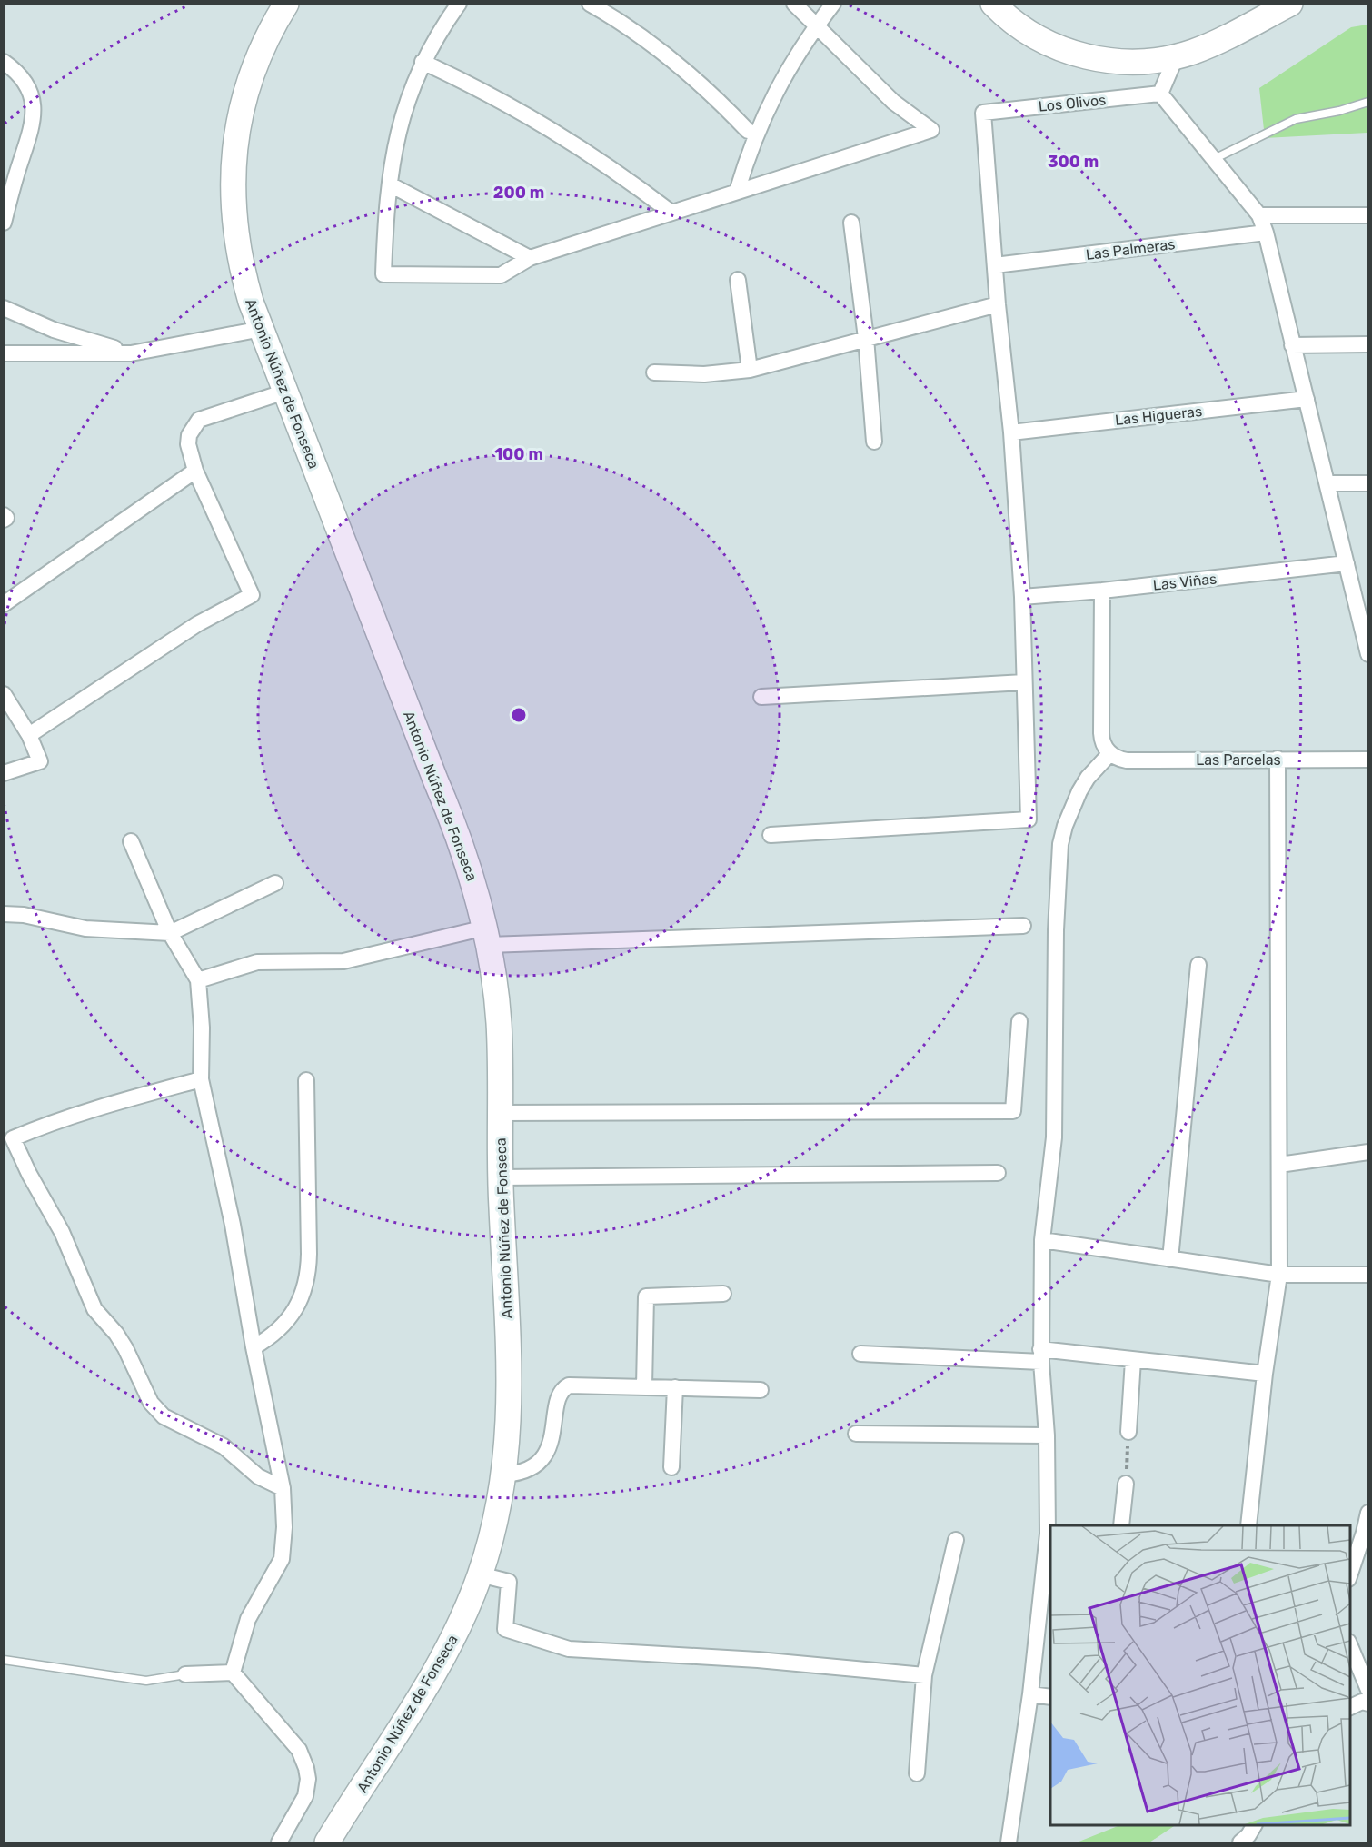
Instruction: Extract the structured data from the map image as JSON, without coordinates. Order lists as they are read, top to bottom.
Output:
{
  "streets": {
    "main road": ["Antonio Núñez de Fonseca"],
    "street": [
      "Los Olivos",
      "Las Palmeras",
      "Las Higueras",
      "Las Viñas",
      "Las Parcelas"
    ]
  },
  "crossings": [
    ["Los Olivos", "Las Palmeras"]
  ],
  "rings": ["300 m", "200 m", "100 m"]
}
